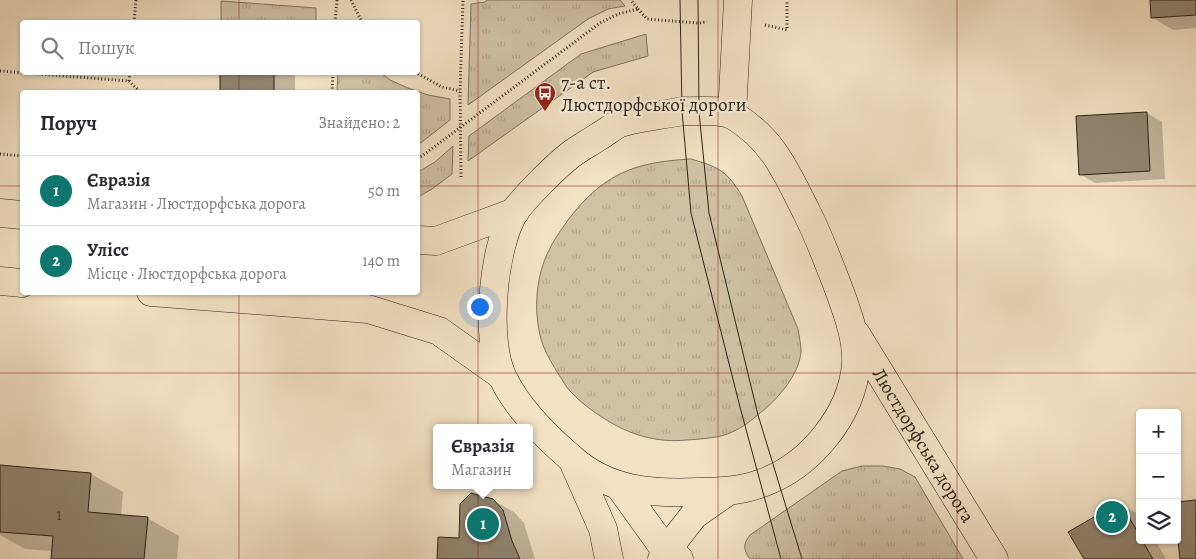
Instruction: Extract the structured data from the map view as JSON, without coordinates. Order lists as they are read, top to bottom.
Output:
{
  "streets": {
    "main road": ["Люстдорфська дорога"]
  },
  "places": {
    "bus stop": ["7-а ст. Люстдорфської дороги"]
  },
  "house_numbers": ["1"],
  "page": {
    "search": "Пошук",
    "heading": ["Поруч", "Знайдено: 2"],
    "list": [
      {
        "mark": "1",
        "name": "Євразія",
        "note": "Магазин · Люстдорфська дорога",
        "value": "50 m"
      },
      {
        "mark": "2",
        "name": "Улісс",
        "note": "Місце · Люстдорфська дорога",
        "value": "140 m"
      }
    ],
    "map_buttons": ["+", "−"],
    "popup": ["Євразія", "Магазин"],
    "pins": ["2", "1"]
  }
}
